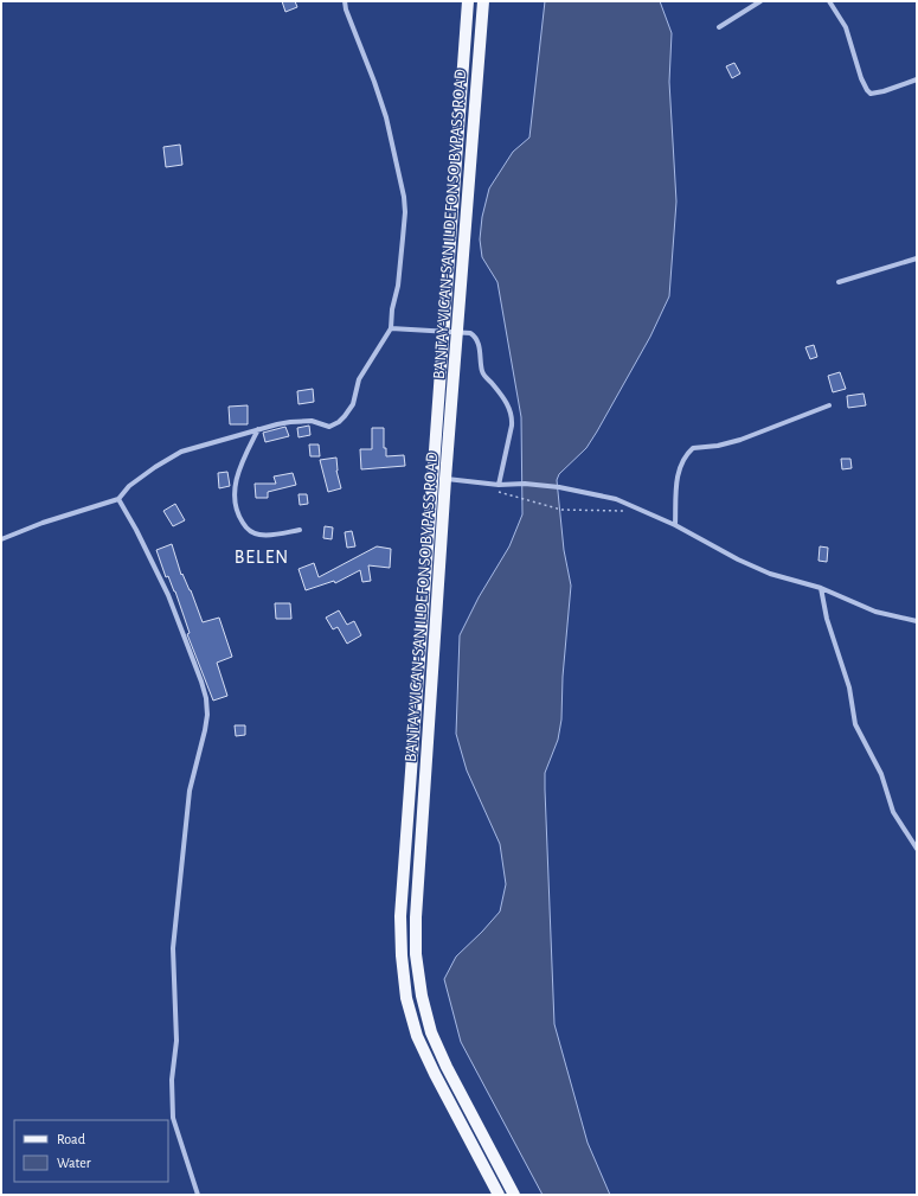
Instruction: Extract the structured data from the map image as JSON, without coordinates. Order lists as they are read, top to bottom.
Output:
{
  "streets": {
    "main road": ["BANTAY-VIGAN-SAN ILDEFONSO BYPASS ROAD"]
  },
  "districts": ["BELEN"],
  "legend": ["Road", "Water"]
}
